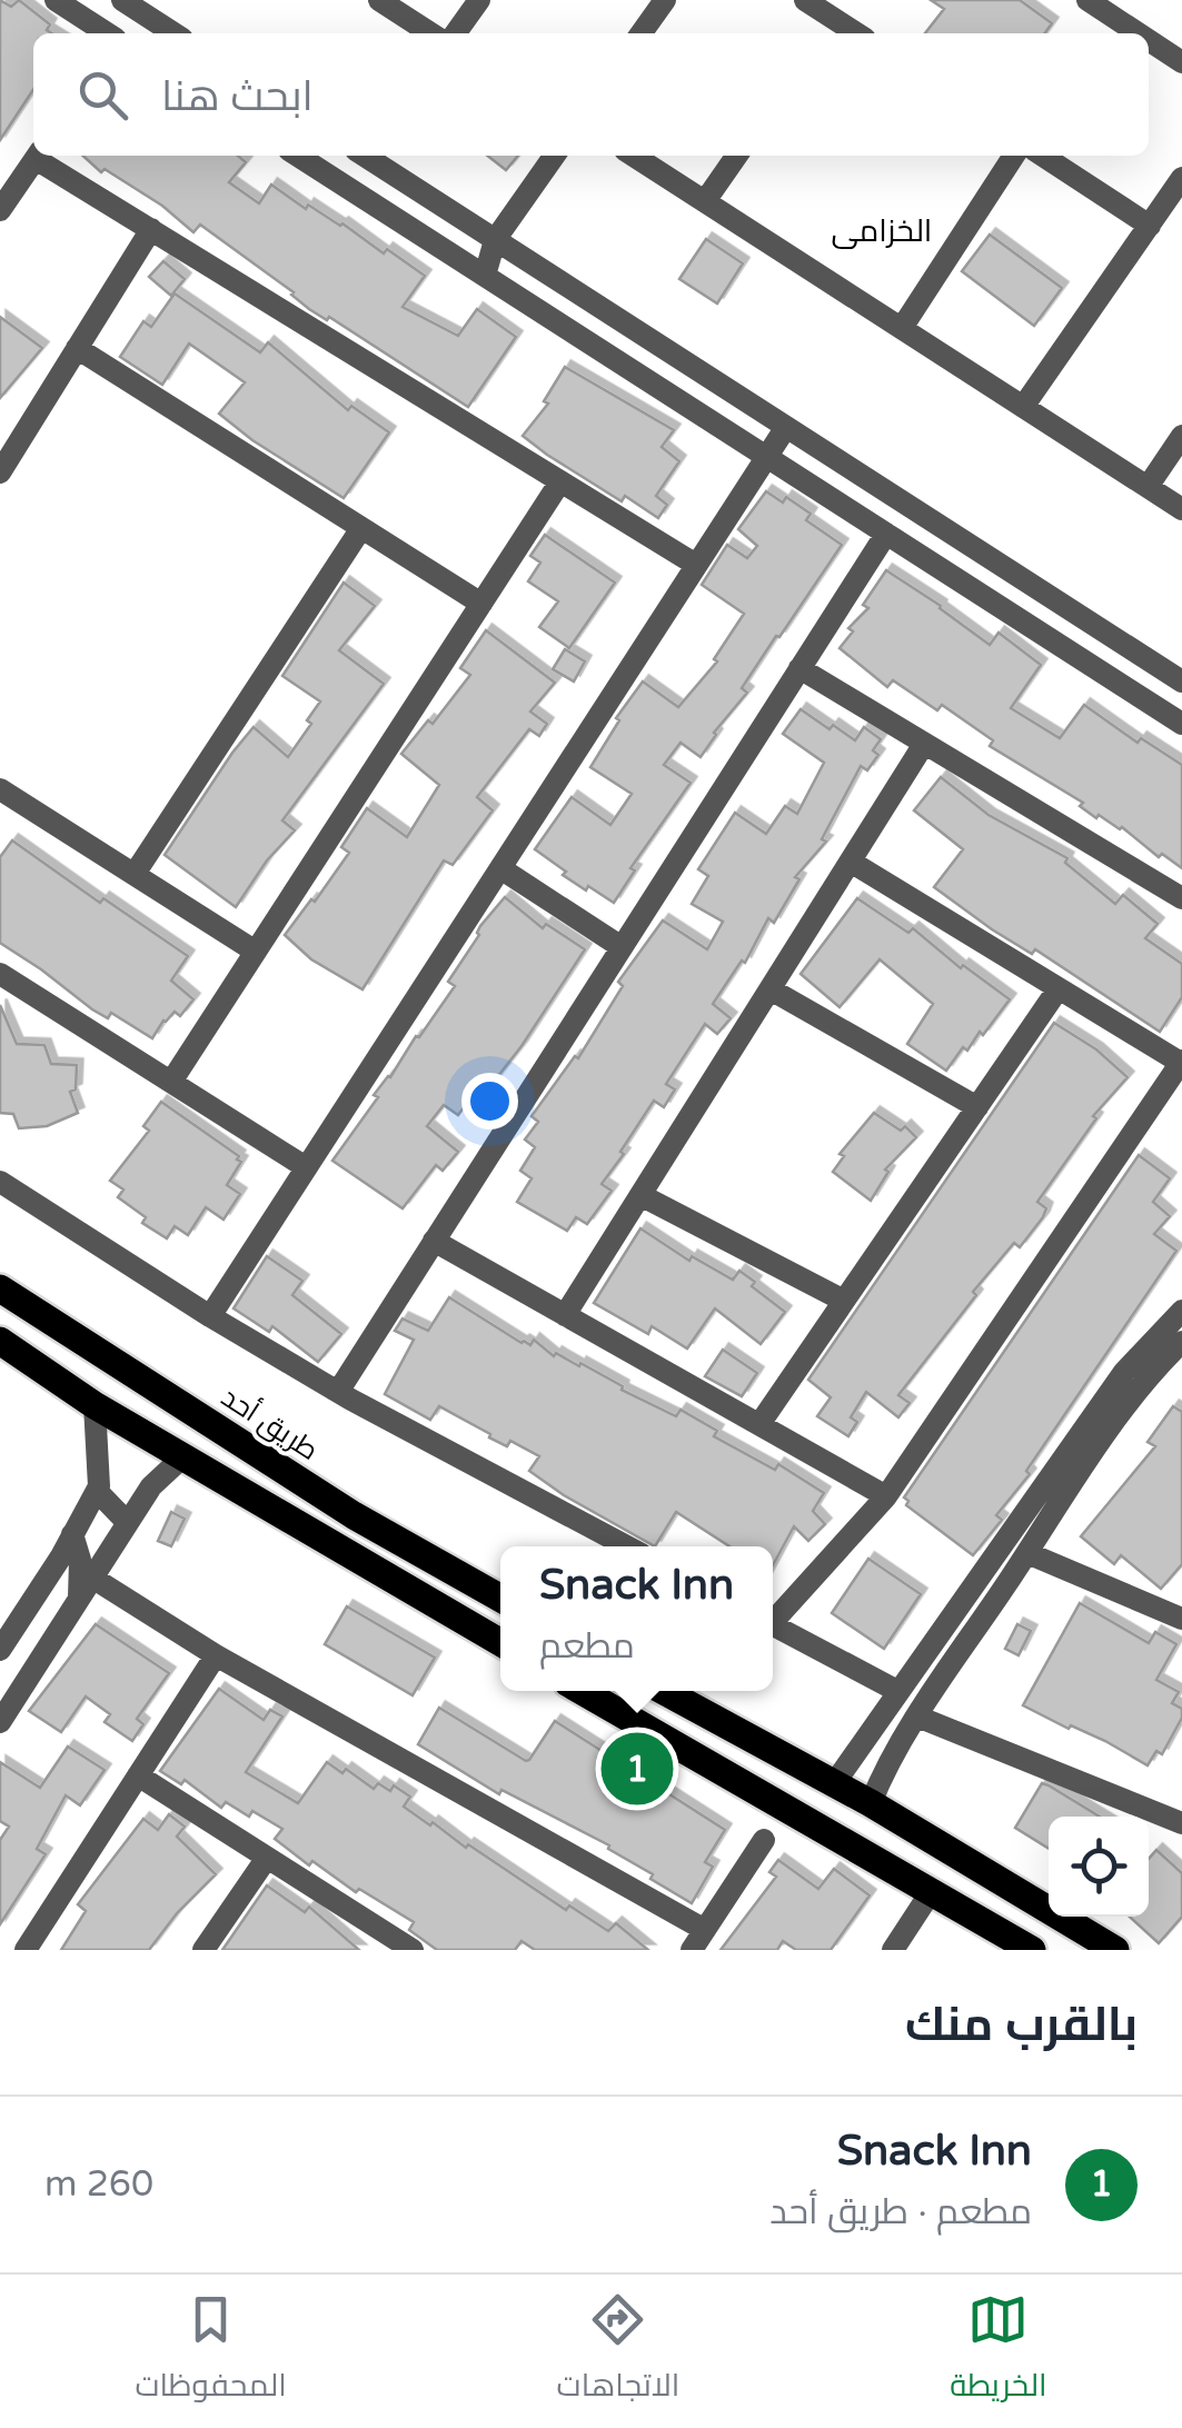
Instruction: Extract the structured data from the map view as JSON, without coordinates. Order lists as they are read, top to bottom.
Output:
{
  "streets": {
    "main road": ["طريق أحد"]
  },
  "districts": ["الخزامى"],
  "page": {
    "search": "ابحث هنا",
    "popup": ["Snack Inn", "مطعم"],
    "pins": "1",
    "heading": "بالقرب منك",
    "list": [
      {
        "mark": "1",
        "name": "Snack Inn",
        "note": "مطعم · طريق أحد",
        "value": "260 m"
      }
    ],
    "nav": ["الخريطة", "الاتجاهات", "المحفوظات"]
  }
}
